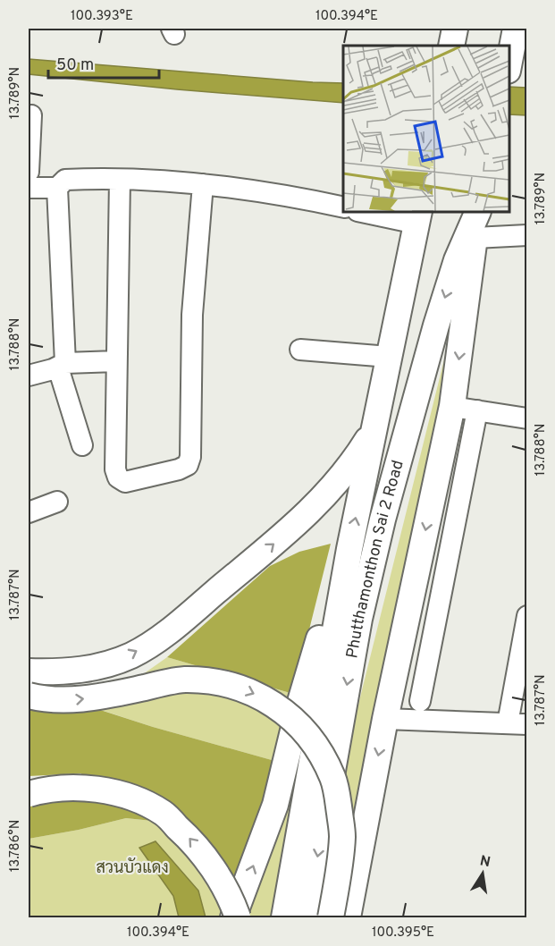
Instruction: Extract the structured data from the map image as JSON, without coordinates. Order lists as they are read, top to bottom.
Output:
{
  "streets": {
    "main road": ["Phutthamonthon Sai 2 Road"]
  },
  "parks": ["สวนบัวแดง"],
  "scale_bar": "50 m",
  "north": "top",
  "coordinates": [
    "100.393°E",
    "100.394°E",
    "13.789°N",
    "13.788°N",
    "13.787°N",
    "13.786°N",
    "100.395°E"
  ]
}
